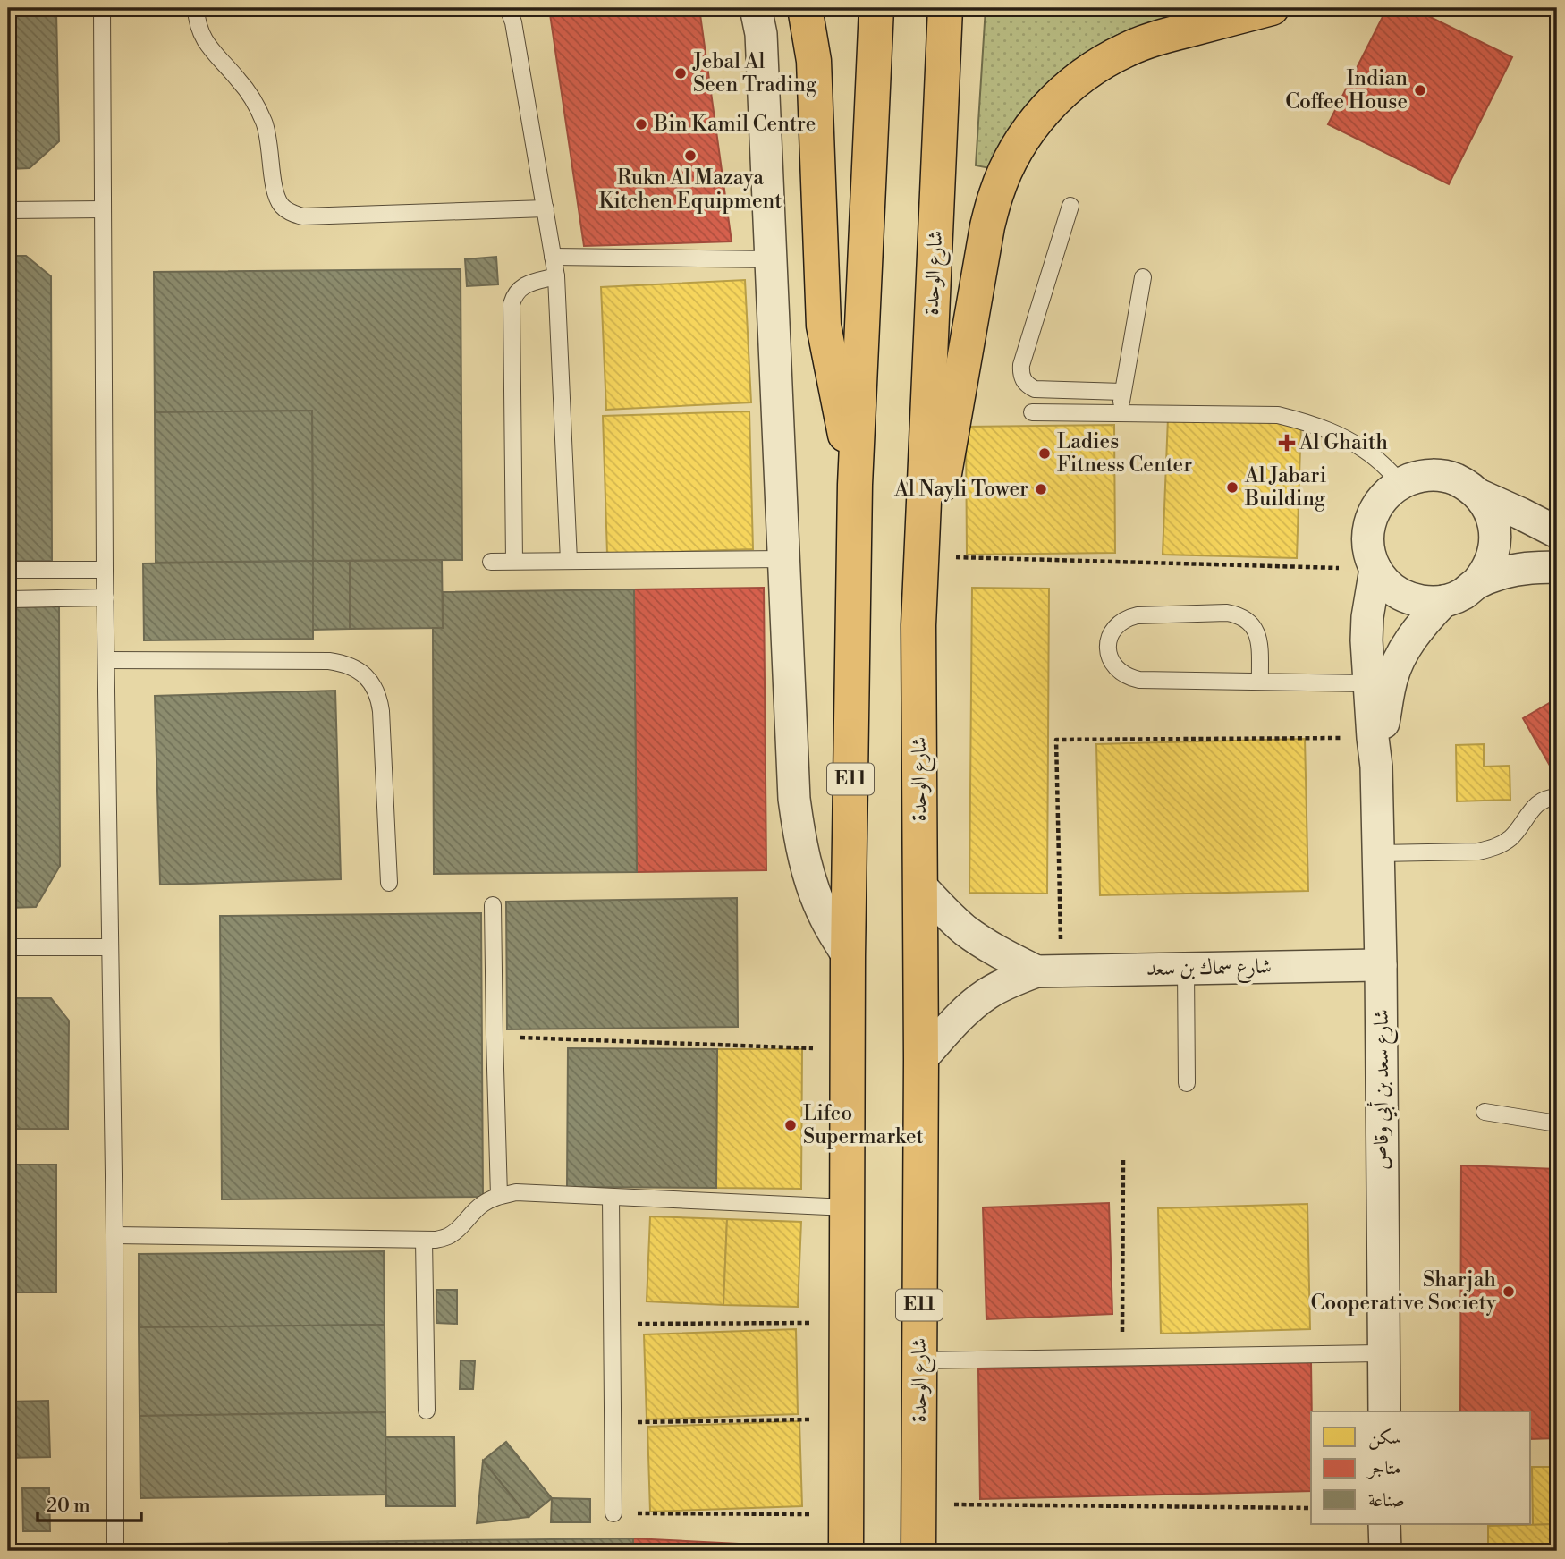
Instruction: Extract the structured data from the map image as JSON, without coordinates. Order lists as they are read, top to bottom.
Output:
{
  "streets": {
    "highway": ["شارع الوحدة", "E11"],
    "street": ["شارع سماك بن سعد", "شارع سعد بن أبي وقاص"]
  },
  "crossings": [
    ["شارع الوحدة", "شارع سماك بن سعد"],
    ["شارع سماك بن سعد", "شارع سعد بن أبي وقاص"]
  ],
  "places": {
    "other": [
      "Jebal Al Seen Trading",
      "Indian Coffee House",
      "Bin Kamil Centre",
      "Rukn Al Mazaya Kitchen Equipment",
      "Ladies Fitness Center",
      "Al Jabari Building",
      "Al Nayli Tower",
      "Lifco Supermarket",
      "Sharjah Cooperative Society"
    ],
    "health": ["Al Ghaith"]
  },
  "legend": ["سكن", "متاجر", "صناعة"],
  "scale_bar": "20 m"
}
